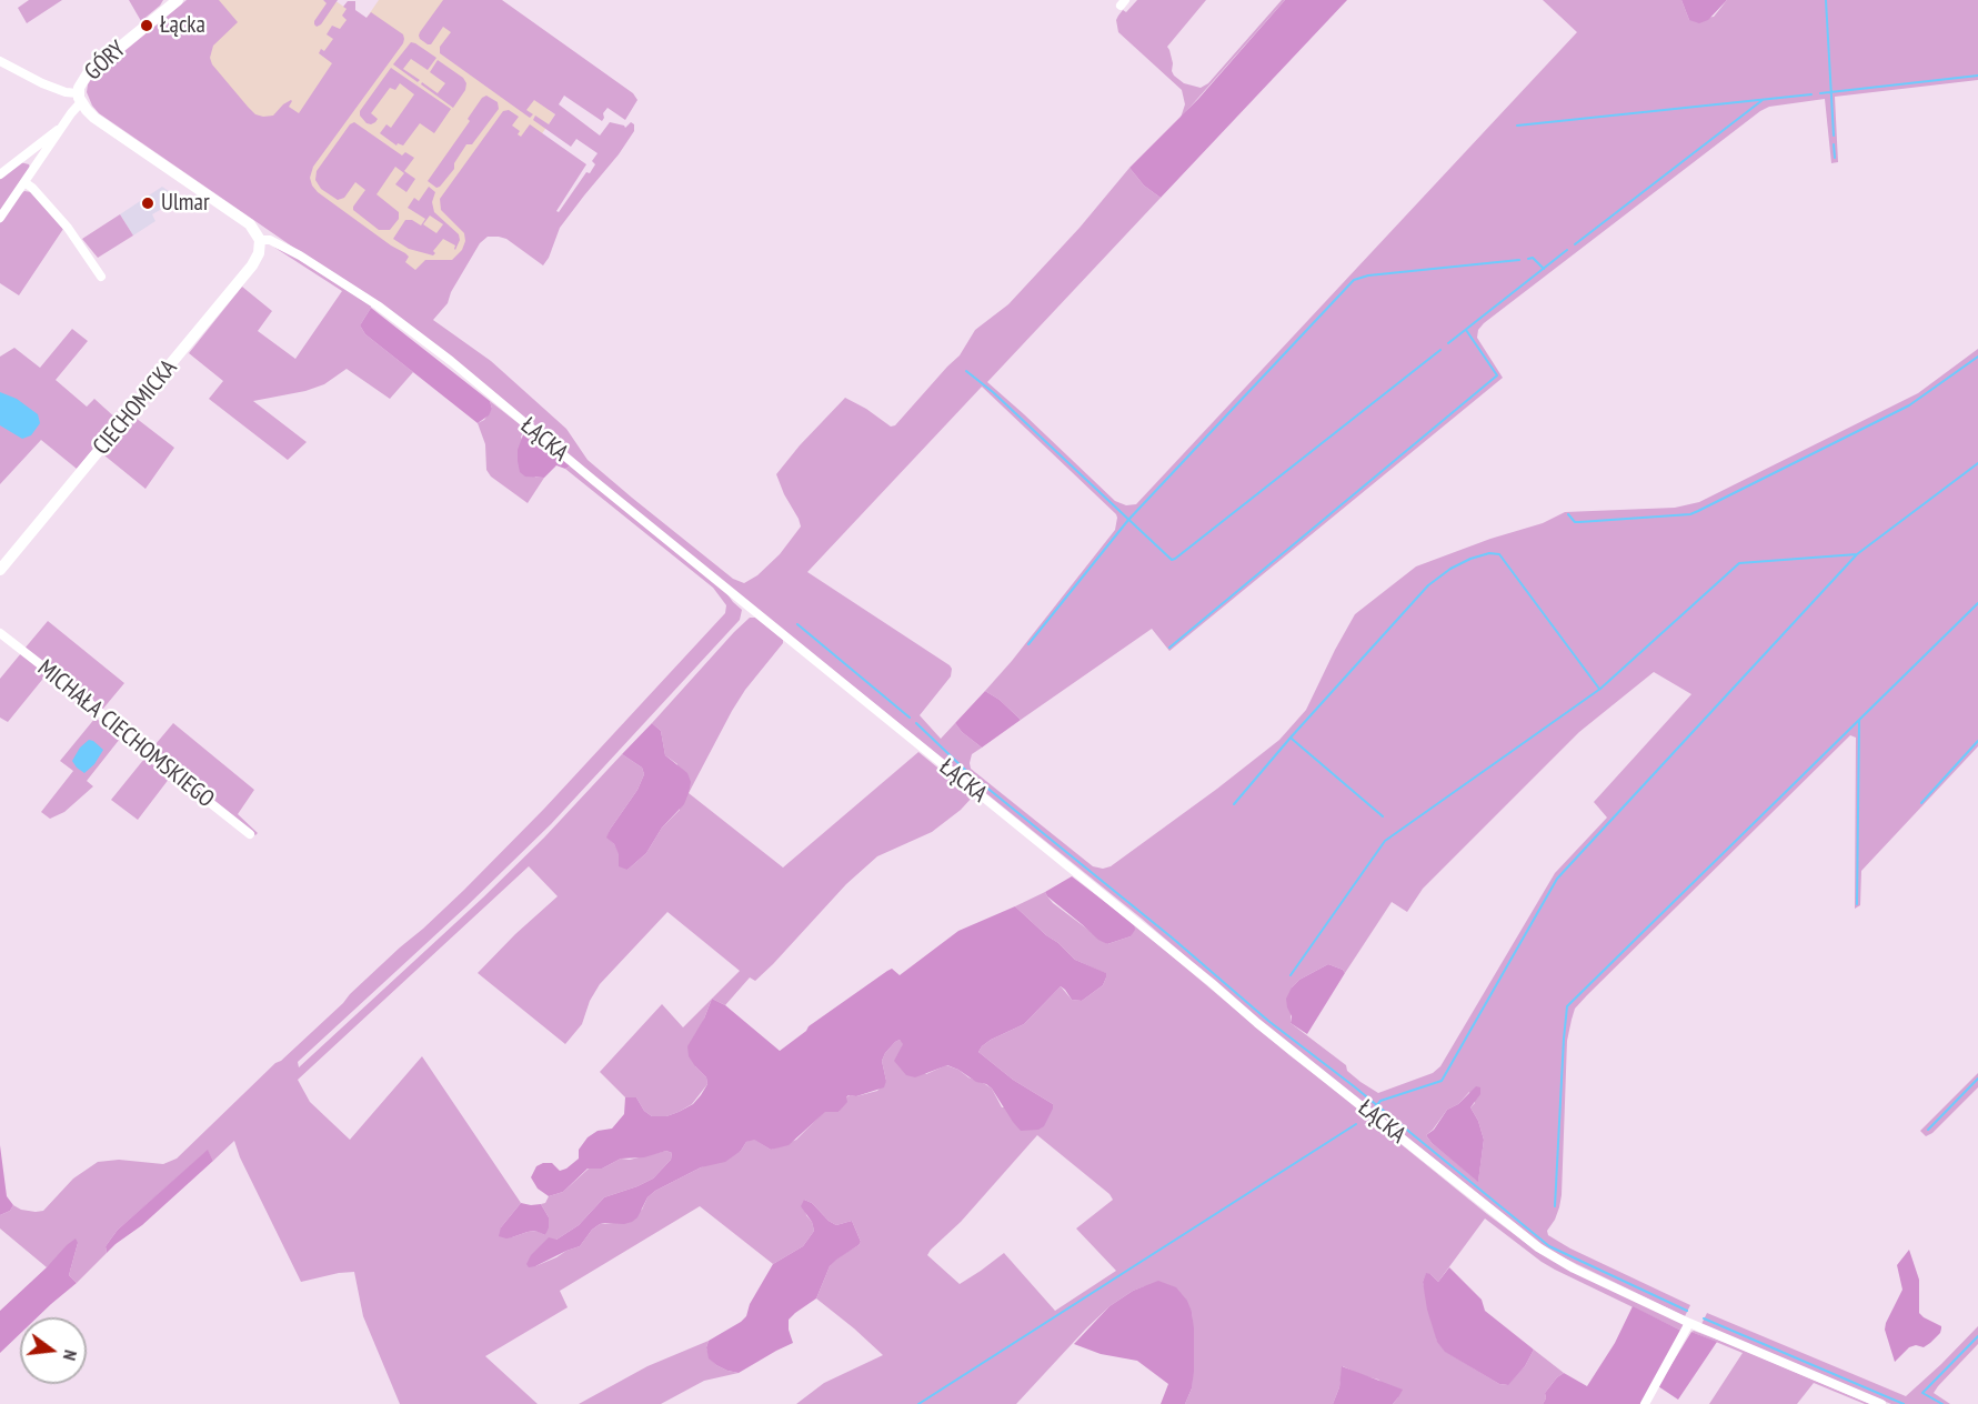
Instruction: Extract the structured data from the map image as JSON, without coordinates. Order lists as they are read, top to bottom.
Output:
{
  "streets": {
    "street": [
      "GÓRY",
      "CIECHOMICKA",
      "ŁĄCKA",
      "MICHAŁA CIECHOMSKIEGO"
    ]
  },
  "crossings": [
    ["GÓRY", "ŁĄCKA"],
    ["CIECHOMICKA", "ŁĄCKA"]
  ],
  "places": ["Łącka", "Ulmar"],
  "north": "right"
}
